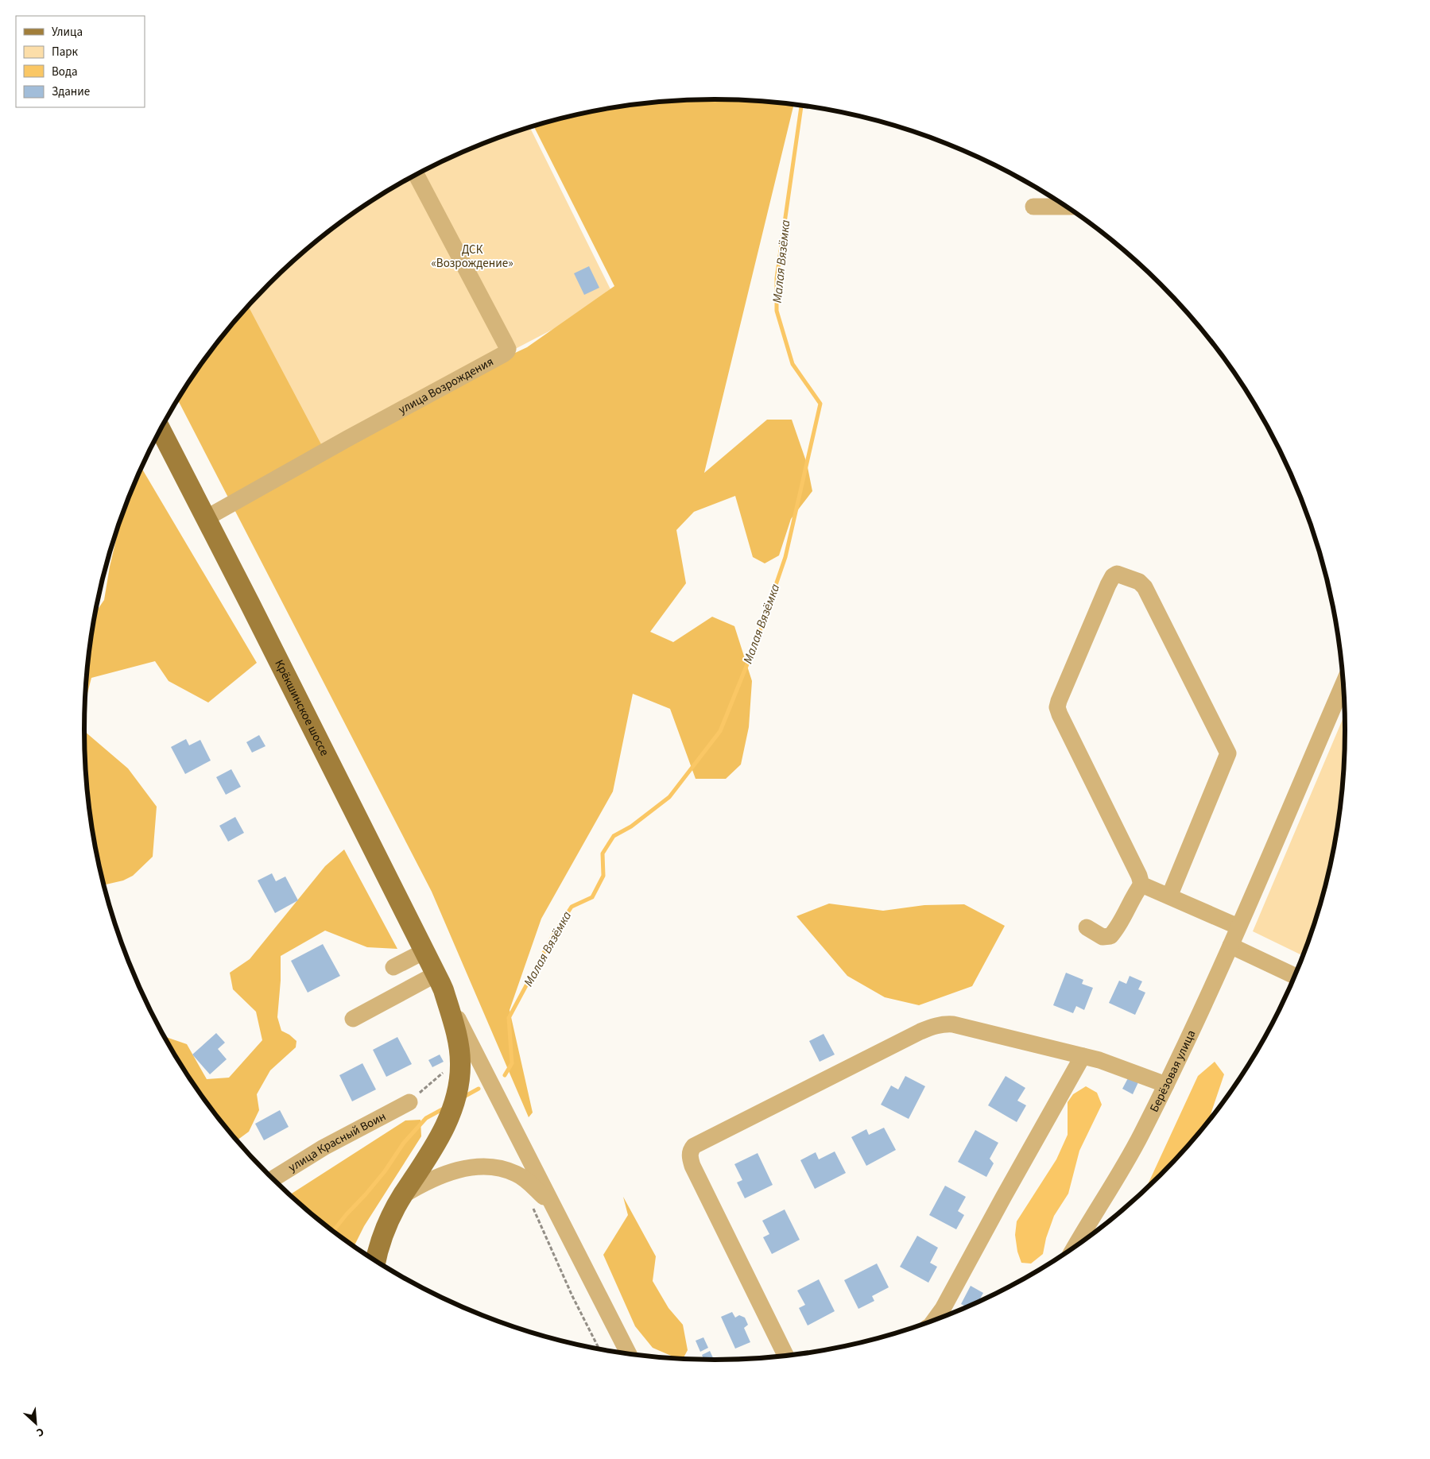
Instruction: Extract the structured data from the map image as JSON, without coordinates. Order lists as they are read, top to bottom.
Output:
{
  "streets": {
    "main road": ["Крёкшинское шоссе"],
    "street": ["улица Возрождения", "Берёзовая улица", "улица Красный Воин"]
  },
  "crossings": [
    ["улица Возрождения", "Крёкшинское шоссе"]
  ],
  "water": ["Малая Вязёмка"],
  "parks": ["ДСК «Возрождение»"],
  "legend": [
    "Улица",
    "Парк",
    "Вода",
    "Здание"
  ],
  "north": "bottom right"
}
